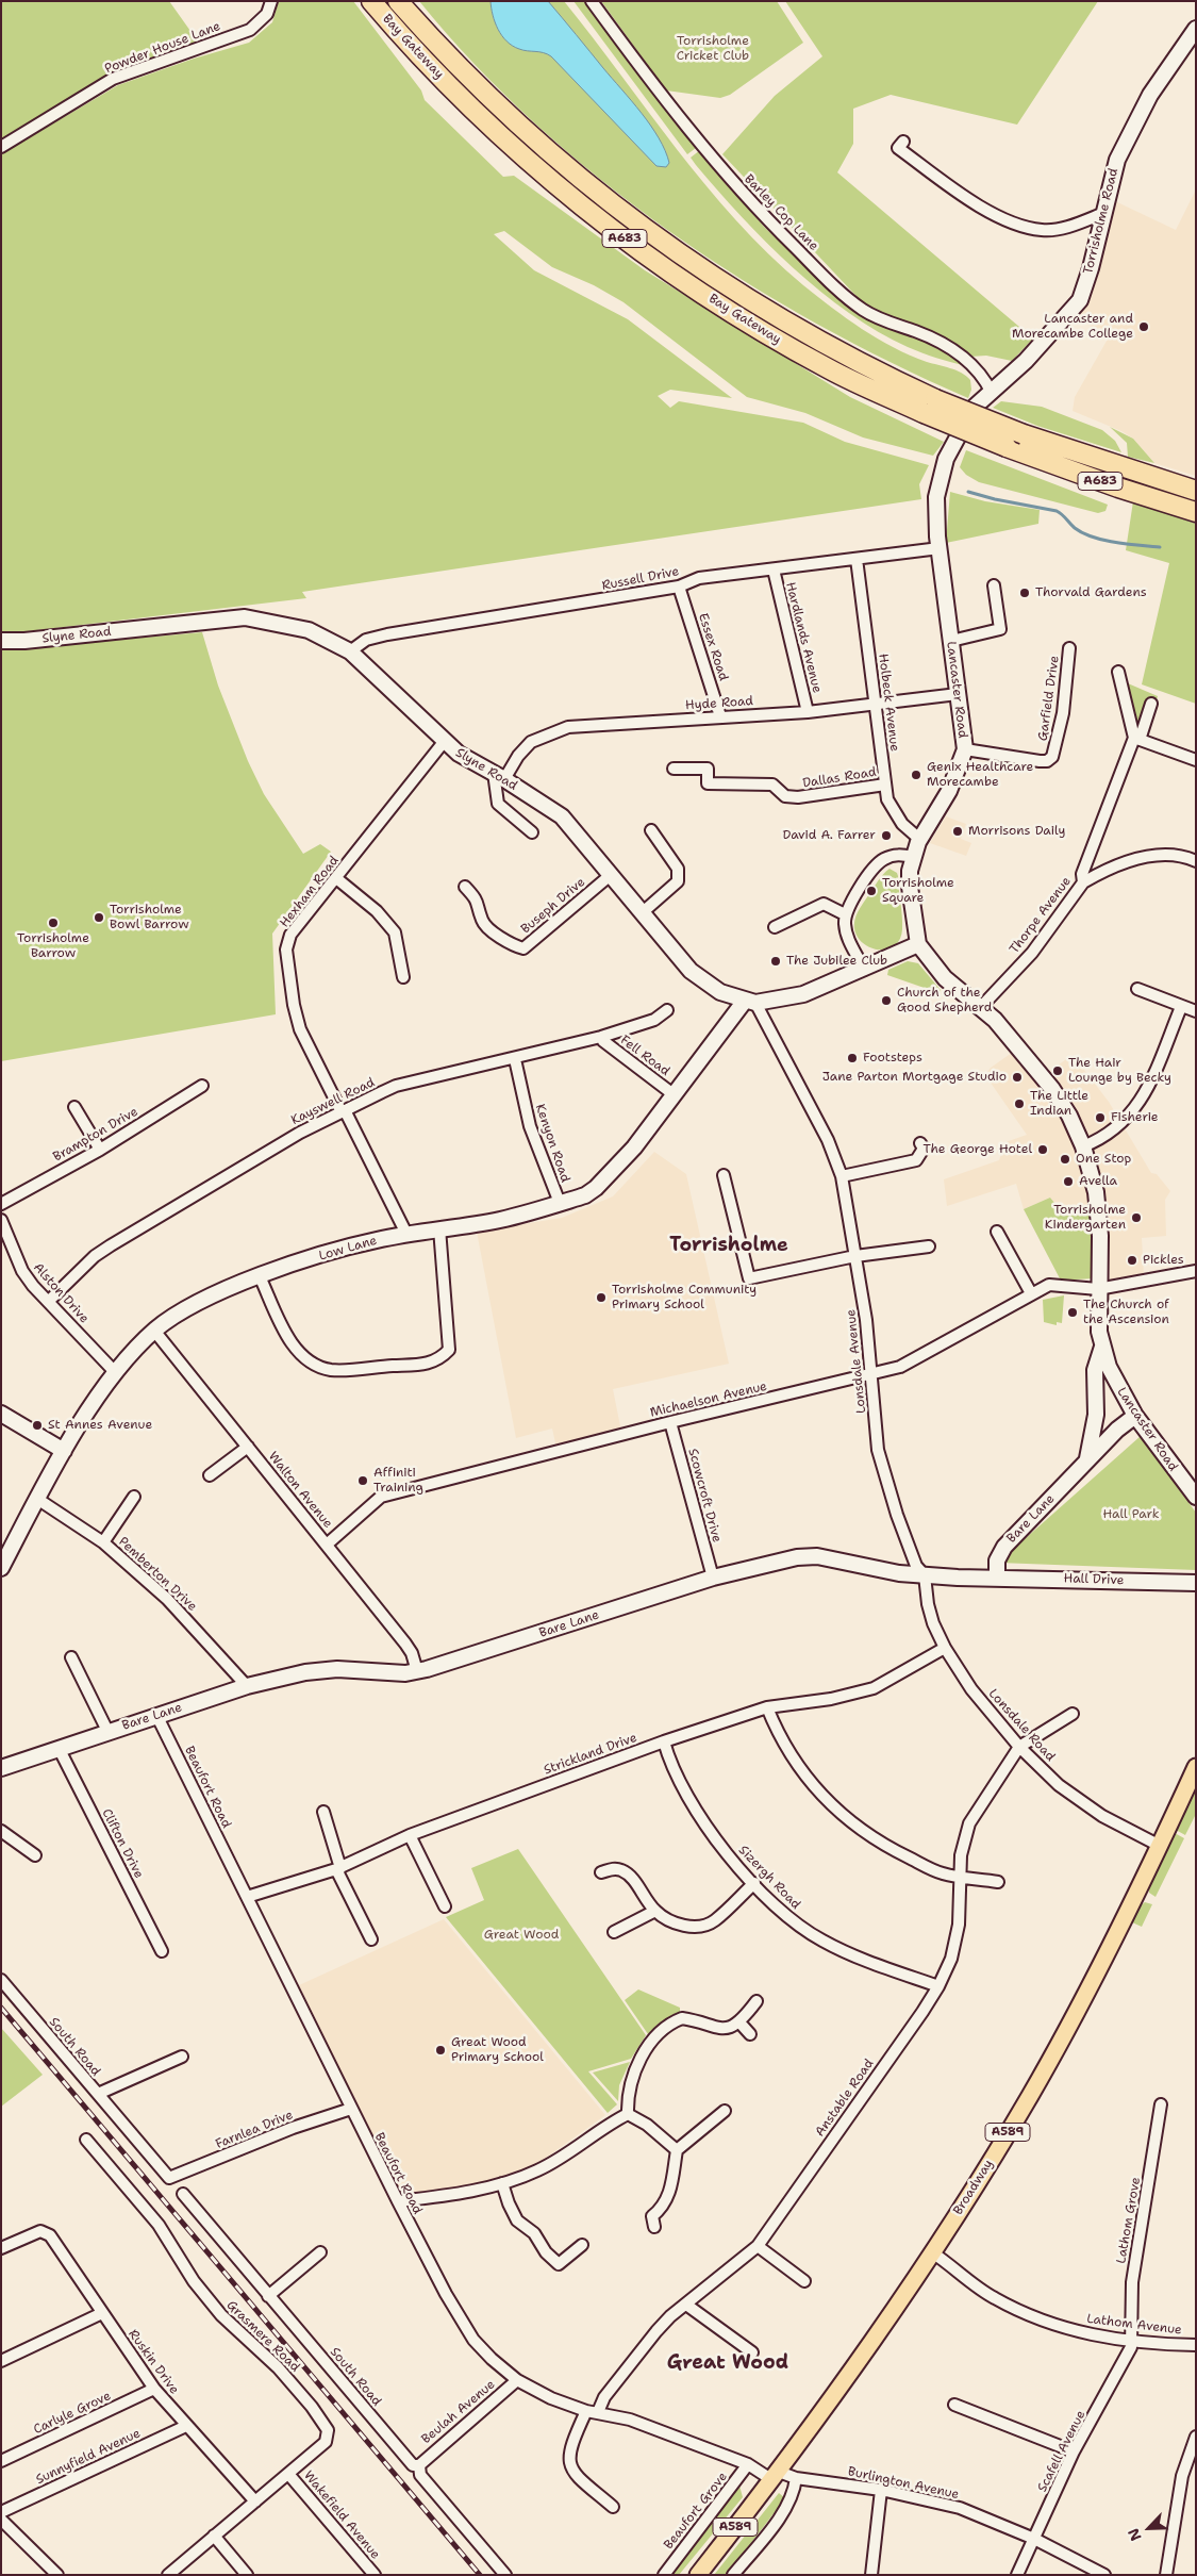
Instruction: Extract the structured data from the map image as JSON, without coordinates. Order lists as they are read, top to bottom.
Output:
{
  "streets": {
    "highway": ["Bay Gateway", "A683"],
    "main road": [
      "Torrisholme Road",
      "Slyne Road",
      "Lancaster Road",
      "Low Lane",
      "Bare Lane",
      "Hall Drive",
      "A589",
      "Broadway"
    ],
    "street": [
      "Powder House Lane",
      "Barley Cop Lane",
      "Russell Drive",
      "Hardlands Avenue",
      "Essex Road",
      "Garfield Drive",
      "Holbeck Avenue",
      "Hyde Road",
      "Dallas Road",
      "Hexham Road",
      "Buseph Drive",
      "Thorpe Avenue",
      "Fell Road",
      "Kayswell Road",
      "Brampton Drive",
      "Kenyon Road",
      "Alston Drive",
      "Lonsdale Avenue",
      "Michaelson Avenue",
      "Walton Avenue",
      "Scowcroft Drive",
      "Pemberton Drive",
      "Lonsdale Road",
      "Strickland Drive",
      "Beaufort Road",
      "Clifton Drive",
      "Sizergh Road",
      "South Road",
      "Anstable Road",
      "Farnlea Drive",
      "Lathom Grove",
      "Lathom Avenue",
      "Grasmere Road",
      "Ruskin Drive",
      "Beulah Avenue",
      "Carlyle Grove",
      "Scafell Avenue",
      "Sunnyfield Avenue",
      "Burlington Avenue",
      "Beaufort Grove",
      "Wakefield Avenue"
    ]
  },
  "crossings": [
    ["Barley Cop Lane", "Torrisholme Road"],
    ["Barley Cop Lane", "Lancaster Road"],
    ["Torrisholme Road", "Lancaster Road"],
    ["Russell Drive", "Slyne Road"],
    ["Russell Drive", "Hardlands Avenue"],
    ["Russell Drive", "Essex Road"],
    ["Russell Drive", "Lancaster Road"],
    ["Russell Drive", "Holbeck Avenue"],
    ["Slyne Road", "Lancaster Road"],
    ["Slyne Road", "Hyde Road"],
    ["Slyne Road", "Hexham Road"],
    ["Slyne Road", "Buseph Drive"],
    ["Slyne Road", "Low Lane"],
    ["Slyne Road", "Lonsdale Avenue"],
    ["Hardlands Avenue", "Hyde Road"],
    ["Essex Road", "Hyde Road"],
    ["Lancaster Road", "Garfield Drive"],
    ["Lancaster Road", "Holbeck Avenue"],
    ["Lancaster Road", "Hyde Road"],
    ["Lancaster Road", "Thorpe Avenue"],
    ["Lancaster Road", "Michaelson Avenue"],
    ["Lancaster Road", "Bare Lane"],
    ["Holbeck Avenue", "Hyde Road"],
    ["Holbeck Avenue", "Dallas Road"],
    ["Hexham Road", "Kayswell Road"],
    ["Hexham Road", "Low Lane"],
    ["Fell Road", "Kayswell Road"],
    ["Fell Road", "Low Lane"],
    ["Kayswell Road", "Kenyon Road"],
    ["Kayswell Road", "Alston Drive"],
    ["Kenyon Road", "Low Lane"],
    ["Low Lane", "Alston Drive"],
    ["Low Lane", "Lonsdale Avenue"],
    ["Low Lane", "Walton Avenue"],
    ["Low Lane", "Pemberton Drive"],
    ["Lonsdale Avenue", "Michaelson Avenue"],
    ["Lonsdale Avenue", "Bare Lane"],
    ["Lonsdale Avenue", "Lonsdale Road"],
    ["Michaelson Avenue", "Walton Avenue"],
    ["Michaelson Avenue", "Scowcroft Drive"],
    ["Walton Avenue", "Bare Lane"],
    ["Scowcroft Drive", "Bare Lane"],
    ["Bare Lane", "Pemberton Drive"],
    ["Bare Lane", "Hall Drive"],
    ["Bare Lane", "Lonsdale Road"],
    ["Bare Lane", "Beaufort Road"],
    ["Bare Lane", "Clifton Drive"],
    ["Lonsdale Road", "Strickland Drive"],
    ["Lonsdale Road", "Anstable Road"],
    ["Lonsdale Road", "Broadway"],
    ["Strickland Drive", "Beaufort Road"],
    ["Strickland Drive", "Sizergh Road"],
    ["Beaufort Road", "Anstable Road"],
    ["Beaufort Road", "Farnlea Drive"],
    ["Beaufort Road", "Broadway"],
    ["Beaufort Road", "Beulah Avenue"],
    ["Beaufort Road", "Burlington Avenue"],
    ["Beaufort Road", "Beaufort Grove"],
    ["Sizergh Road", "Anstable Road"],
    ["South Road", "Farnlea Drive"],
    ["South Road", "Beulah Avenue"],
    ["Broadway", "Lathom Avenue"],
    ["Broadway", "Burlington Avenue"],
    ["Lathom Grove", "Lathom Avenue"],
    ["Lathom Grove", "Scafell Avenue"],
    ["Lathom Avenue", "Scafell Avenue"],
    ["Grasmere Road", "Ruskin Drive"],
    ["Grasmere Road", "Wakefield Avenue"],
    ["Ruskin Drive", "Carlyle Grove"],
    ["Ruskin Drive", "Sunnyfield Avenue"],
    ["Scafell Avenue", "Burlington Avenue"]
  ],
  "districts": ["Torrisholme", "Great Wood"],
  "parks": ["Torrisholme Cricket Club", "Hall Park", "Great Wood"],
  "places": [
    "Lancaster and Morecambe College",
    "Thorvald Gardens",
    "Genix Healthcare Morecambe",
    "Morrisons Daily",
    "David A. Farrer",
    "Torrisholme Square",
    "Torrisholme Bowl Barrow",
    "Torrisholme Barrow",
    "The Jubilee Club",
    "Church of the Good Shepherd",
    "Footsteps",
    "The Hair Lounge by Becky",
    "Jane Parton Mortgage Studio",
    "The Little Indian",
    "Fisherie",
    "The George Hotel",
    "One Stop",
    "Avella",
    "Torrisholme Kindergarten",
    "Pickles",
    "Torrisholme Community Primary School",
    "The Church of the Ascension",
    "St Annes Avenue",
    "Affiniti Training",
    "Great Wood Primary School"
  ],
  "north": "bottom left"
}
